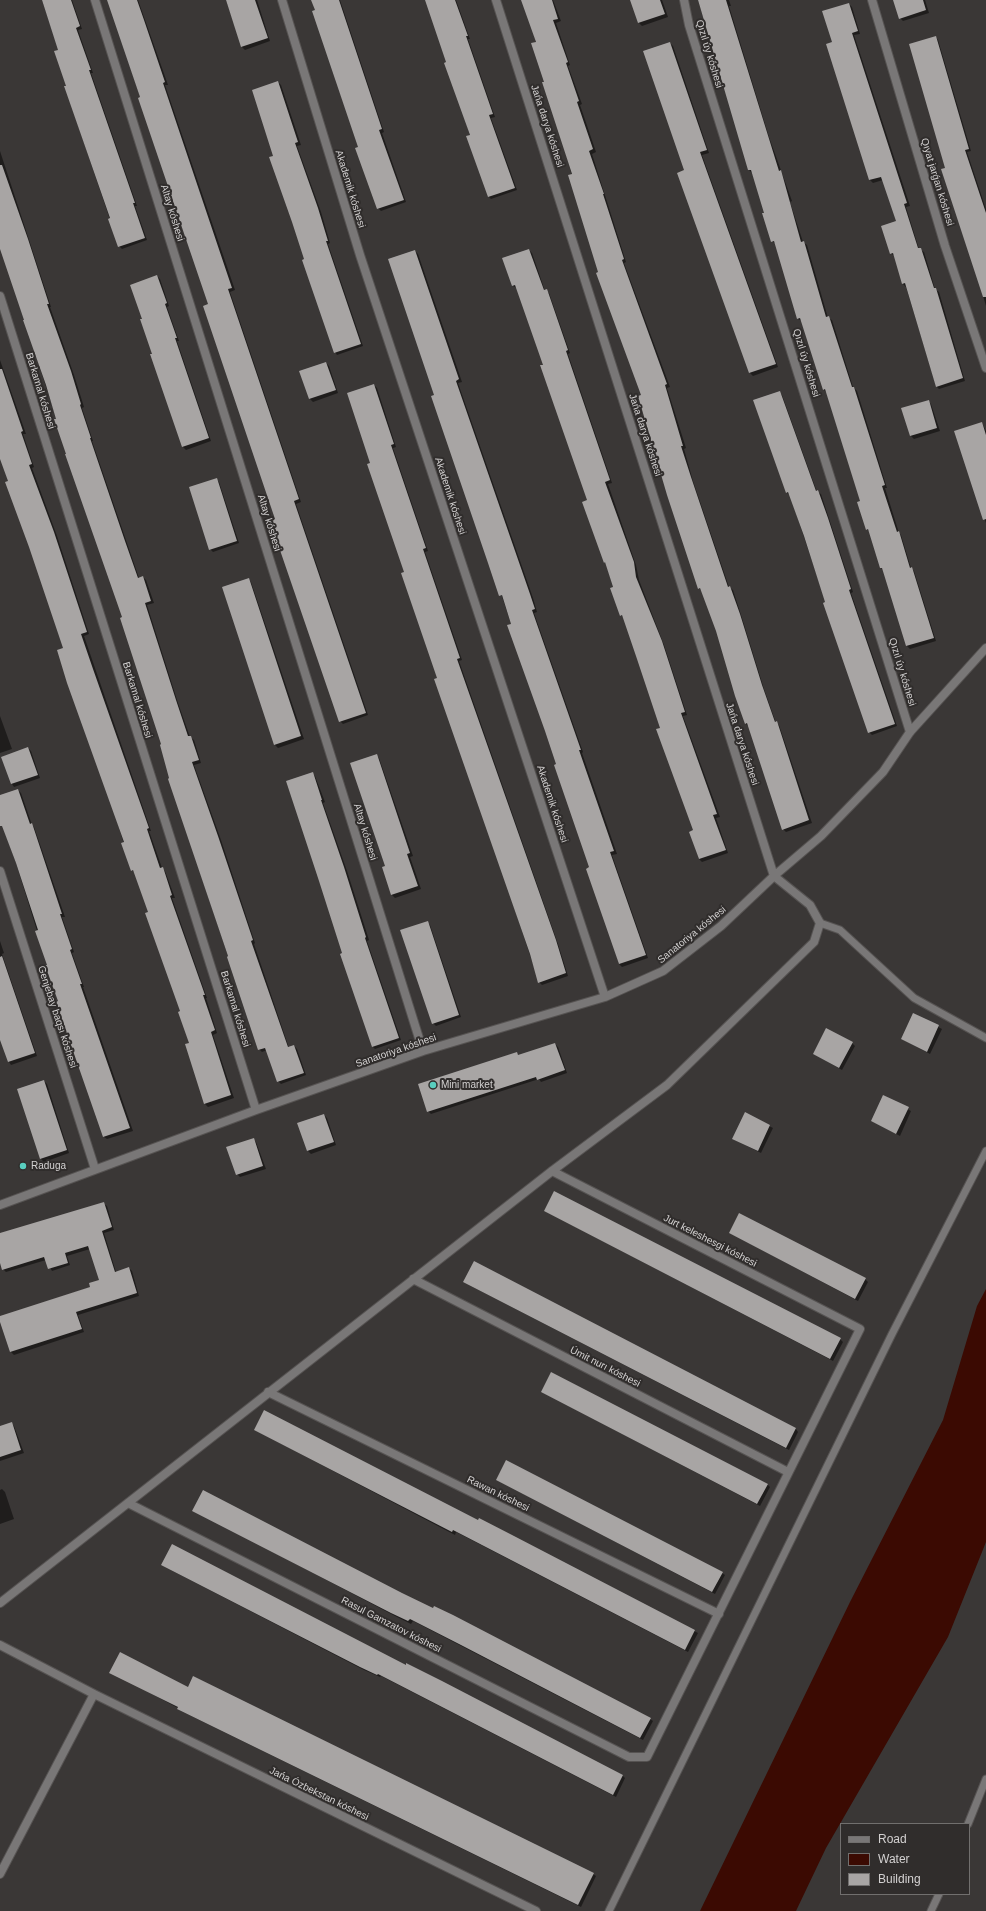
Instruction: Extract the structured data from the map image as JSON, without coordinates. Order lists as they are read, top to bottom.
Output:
{
  "streets": {
    "street": [
      "Qızıl úy kóshesi",
      "Jańa darya kóshesi",
      "Qıyat jarǵan kóshesi",
      "Akademik kóshesi",
      "Altay kóshesi",
      "Barkamal kóshesi",
      "Sanatoriya kóshesi",
      "Genjebay baqsı kóshesi",
      "Jurt keleshesgi kóshesi",
      "Úmit nurı kóshesi",
      "Rawan kóshesi",
      "Rasul Gamzatov kóshesi",
      "Jańa Ózbekstan kóshesi"
    ]
  },
  "crossings": [
    ["Qızıl úy kóshesi", "Sanatoriya kóshesi"],
    ["Jańa darya kóshesi", "Sanatoriya kóshesi"],
    ["Akademik kóshesi", "Sanatoriya kóshesi"],
    ["Altay kóshesi", "Sanatoriya kóshesi"],
    ["Barkamal kóshesi", "Sanatoriya kóshesi"],
    ["Sanatoriya kóshesi", "Genjebay baqsı kóshesi"],
    ["Jurt keleshesgi kóshesi", "Úmit nurı kóshesi"],
    ["Rawan kóshesi", "Rasul Gamzatov kóshesi"]
  ],
  "places": ["Mini market", "Raduga"],
  "legend": ["Road", "Water", "Building"]
}
